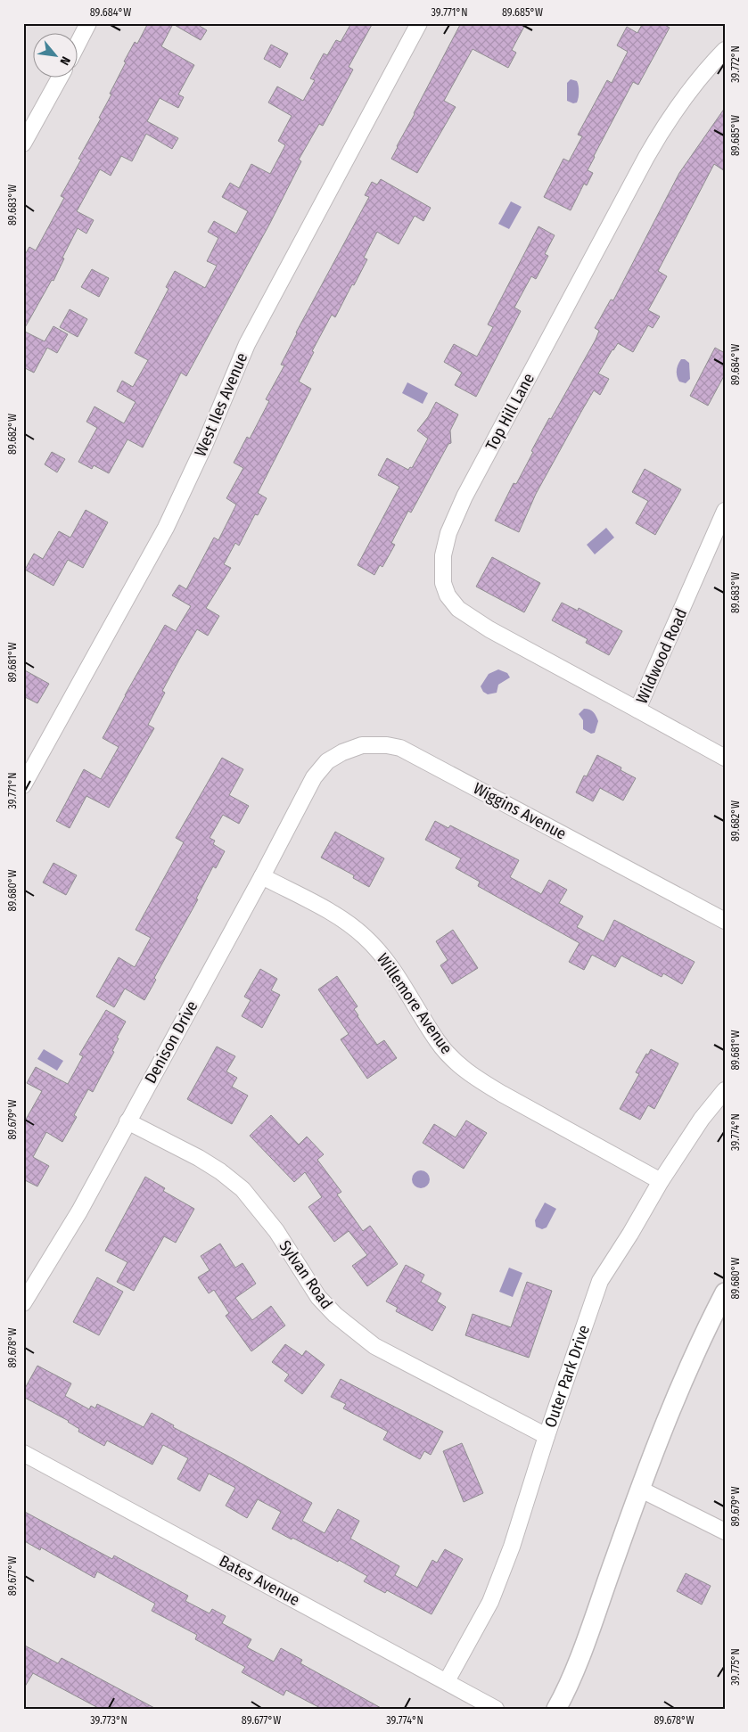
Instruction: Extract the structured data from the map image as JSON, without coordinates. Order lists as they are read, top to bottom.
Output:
{
  "streets": {
    "street": [
      "West Iles Avenue",
      "Top Hill Lane",
      "Wildwood Road",
      "Wiggins Avenue",
      "Willemore Avenue",
      "Denison Drive",
      "Sylvan Road",
      "Outer Park Drive",
      "Bates Avenue"
    ]
  },
  "crossings": [
    ["Top Hill Lane", "Wildwood Road"],
    ["Wiggins Avenue", "Denison Drive"],
    ["Willemore Avenue", "Denison Drive"],
    ["Willemore Avenue", "Outer Park Drive"],
    ["Denison Drive", "Sylvan Road"],
    ["Sylvan Road", "Outer Park Drive"],
    ["Outer Park Drive", "Bates Avenue"]
  ],
  "north": "bottom right",
  "coordinates": [
    "89.684°W",
    "39.771°N",
    "89.685°W",
    "39.772°N",
    "89.683°W",
    "89.682°W",
    "89.681°W",
    "89.680°W",
    "89.679°W",
    "39.774°N",
    "89.678°W",
    "89.677°W",
    "39.775°N",
    "39.773°N"
  ]
}
